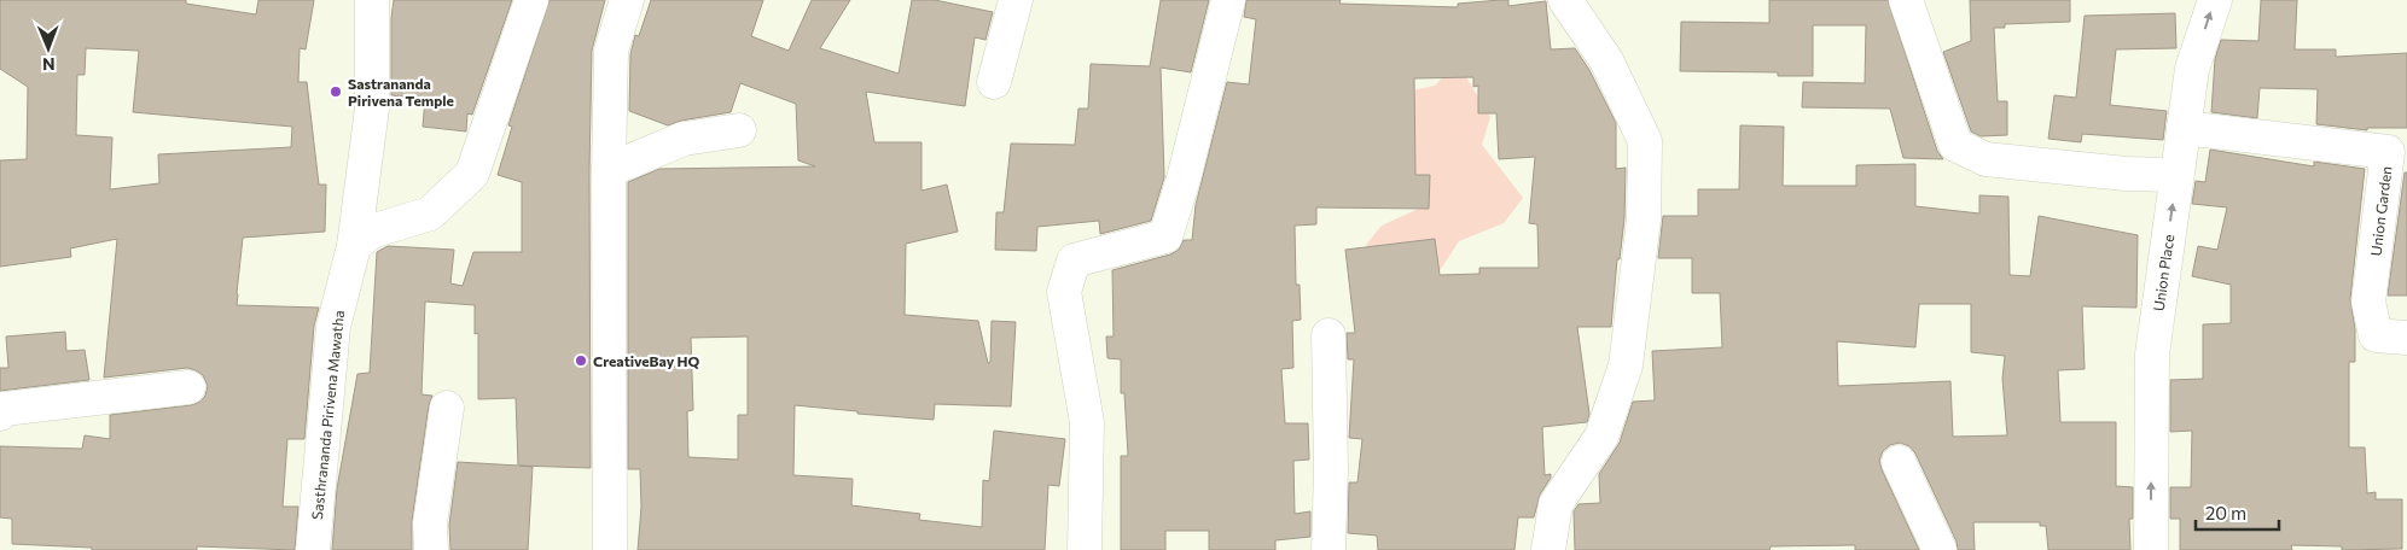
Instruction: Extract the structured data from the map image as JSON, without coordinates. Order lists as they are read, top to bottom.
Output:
{
  "streets": {
    "street": ["Union Garden", "Union Place", "Sasthrananda Pirivena Mawatha"]
  },
  "crossings": [
    ["Union Garden", "Union Place"]
  ],
  "one_way": ["Union Place"],
  "places": ["Sastrananda Pirivena Temple", "CreativeBay HQ"],
  "scale_bar": "20 m",
  "north": "bottom"
}
